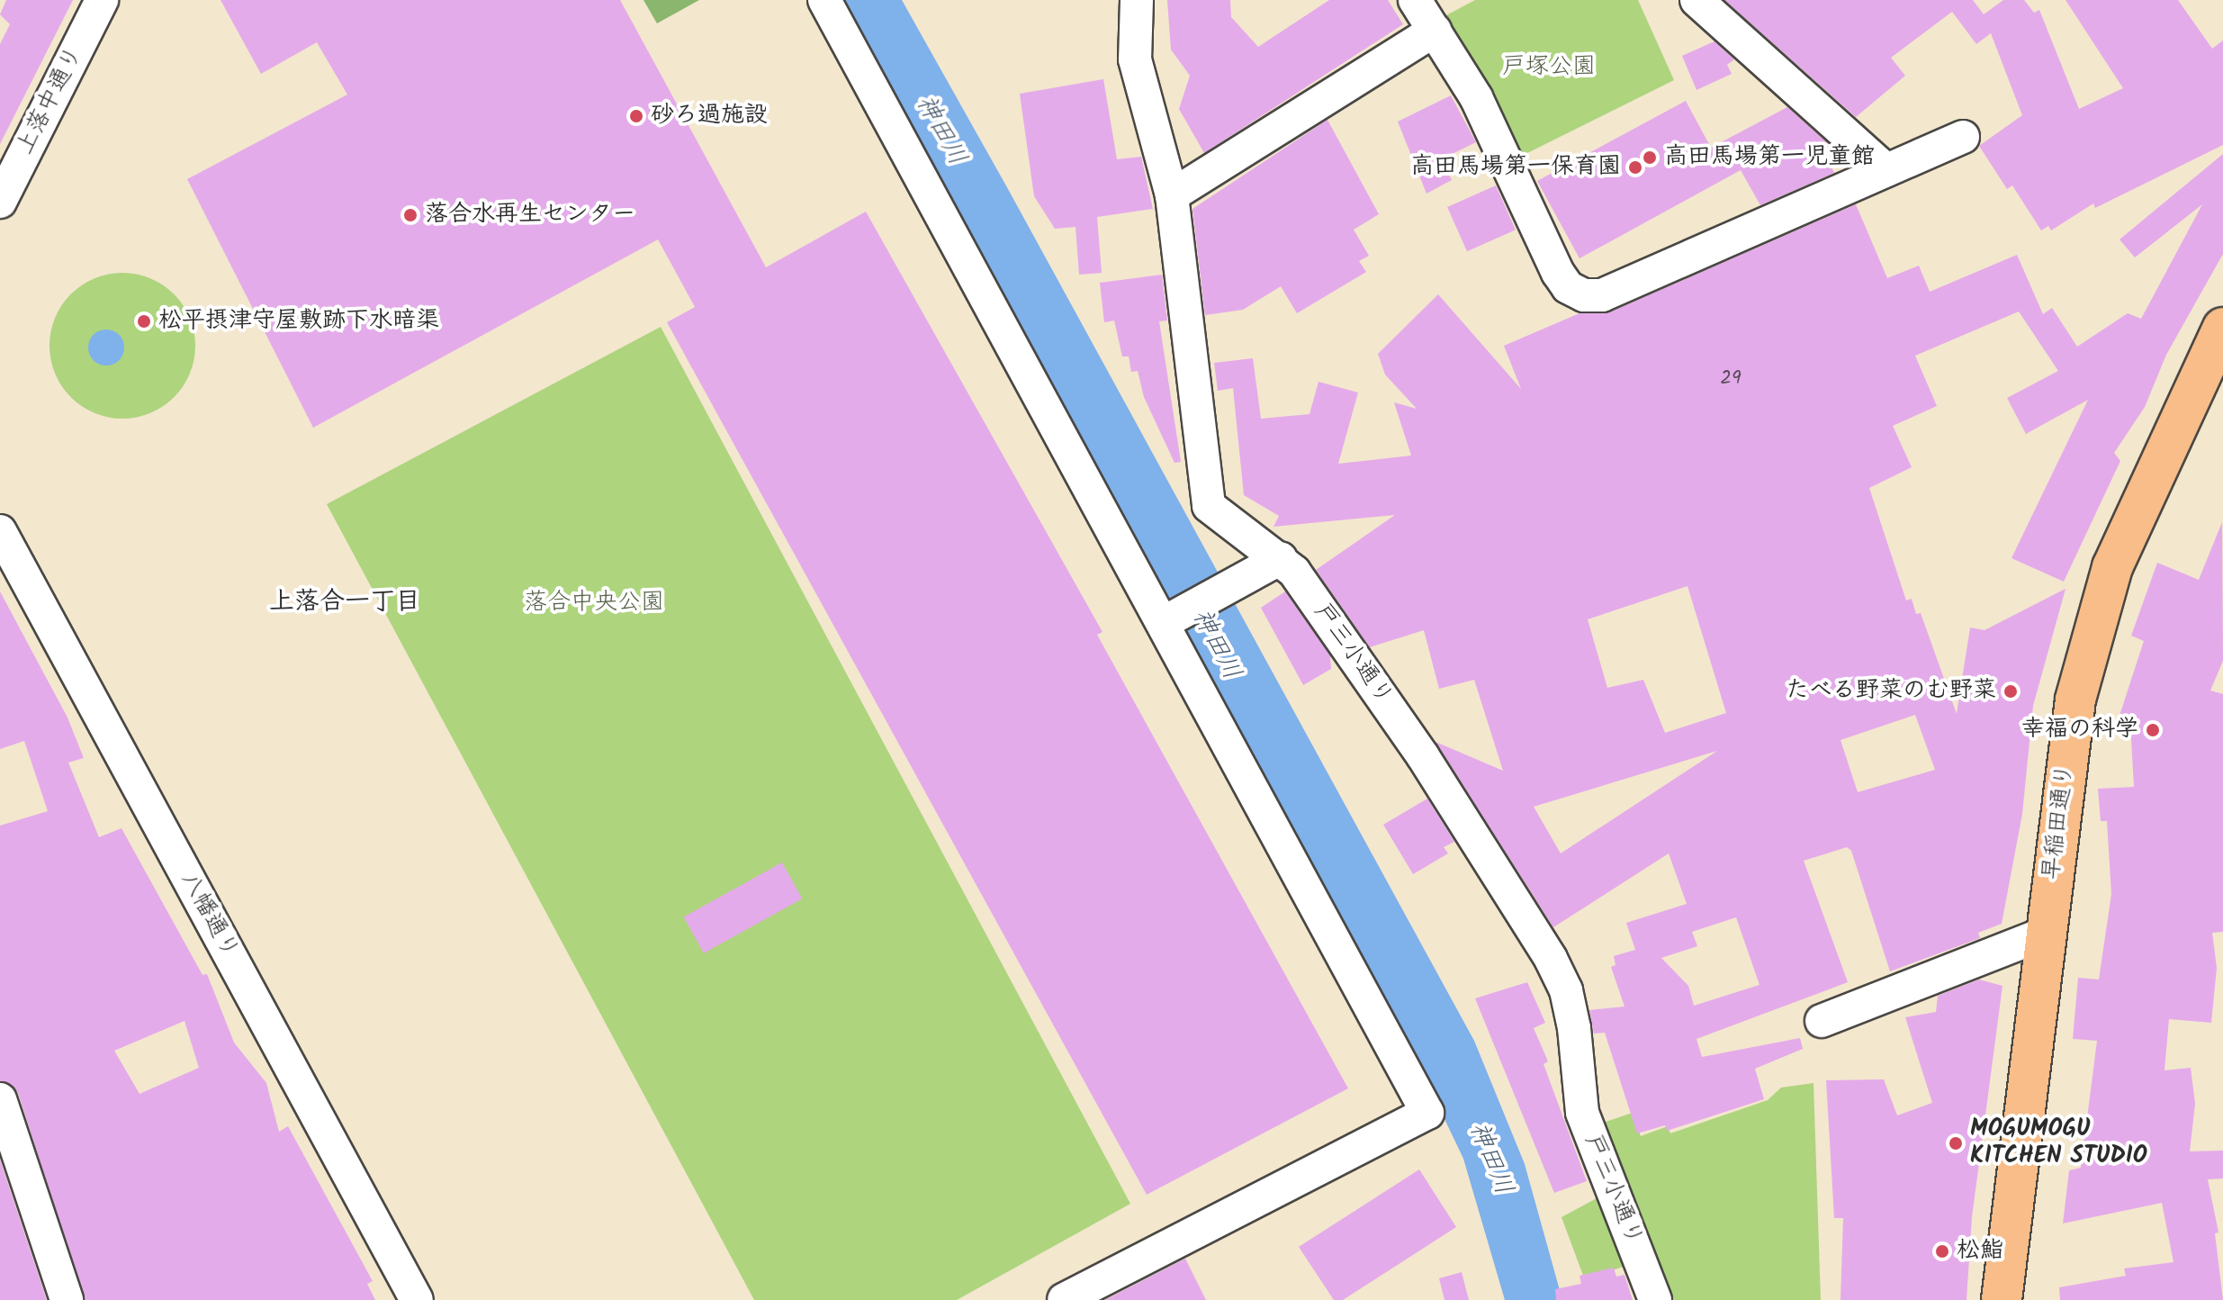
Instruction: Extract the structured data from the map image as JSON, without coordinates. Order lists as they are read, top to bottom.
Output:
{
  "streets": {
    "main road": ["早稲田通り"],
    "street": ["上落中通り", "戸三小通り", "八幡通り"]
  },
  "districts": ["上落合一丁目"],
  "water": ["神田川"],
  "parks": ["戸塚公園", "落合中央公園"],
  "places": [
    "砂ろ過施設",
    "高田馬場第一児童館",
    "高田馬場第一保育園",
    "落合水再生センター",
    "松平摂津守屋敷跡下水暗渠",
    "たべる野菜のむ野菜",
    "幸福の科学",
    "MOGUMOGU KITCHEN STUDIO",
    "松鮨"
  ],
  "house_numbers": ["29"]
}
